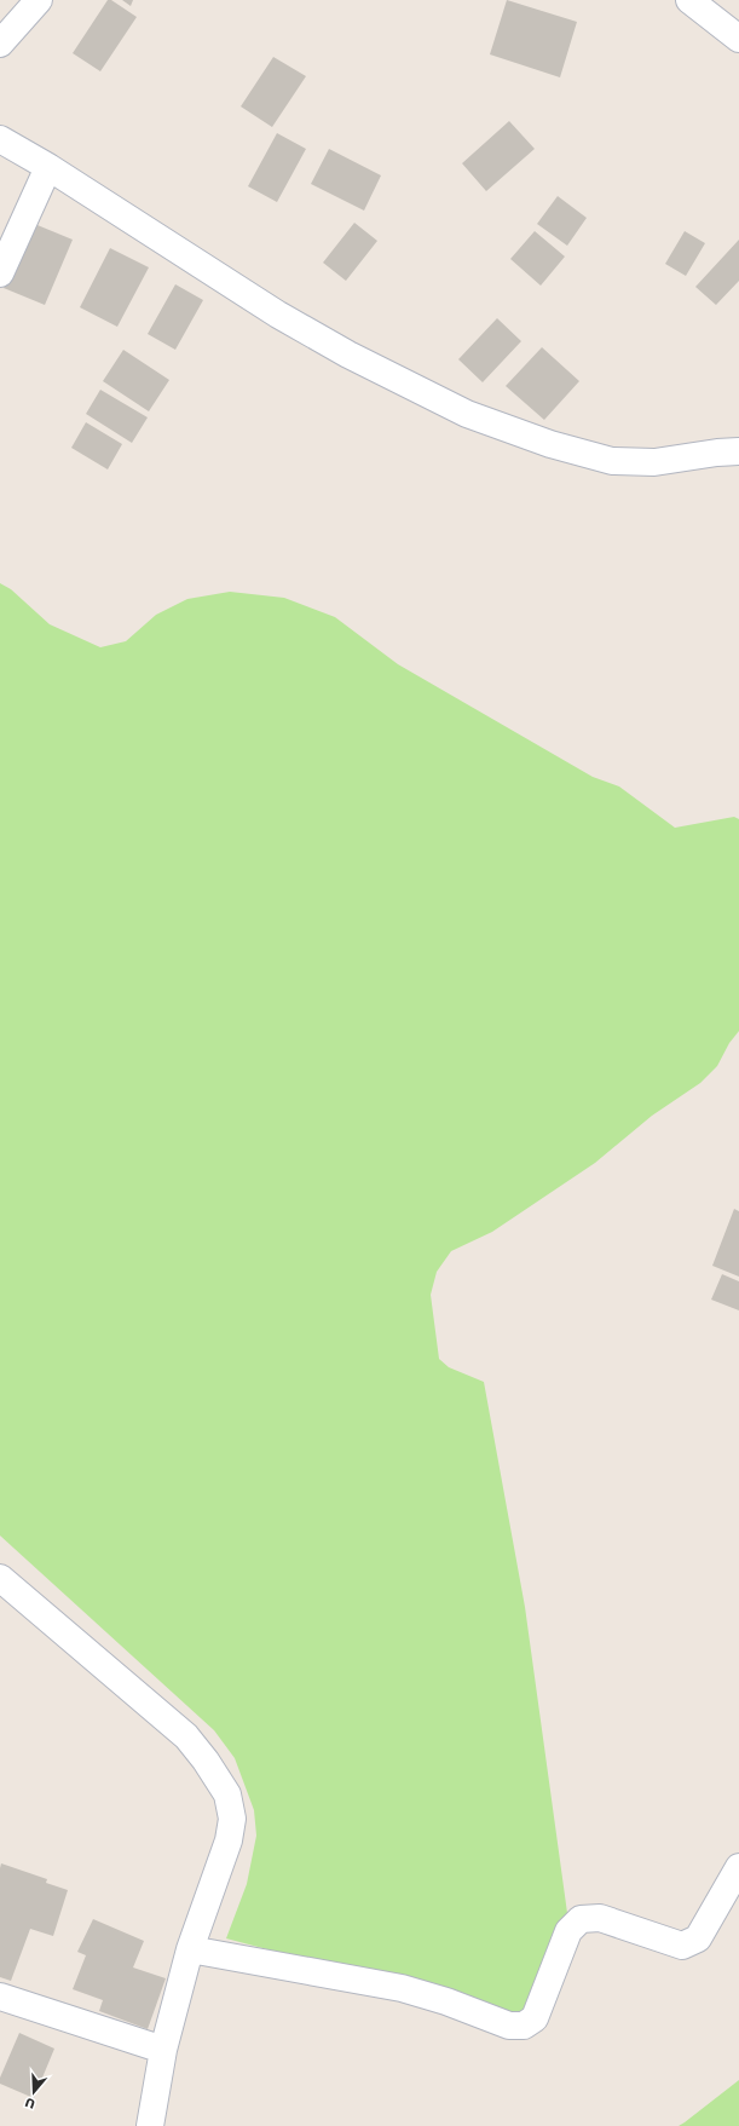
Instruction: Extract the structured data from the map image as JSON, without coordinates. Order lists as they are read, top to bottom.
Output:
{
  "north": "bottom"
}
